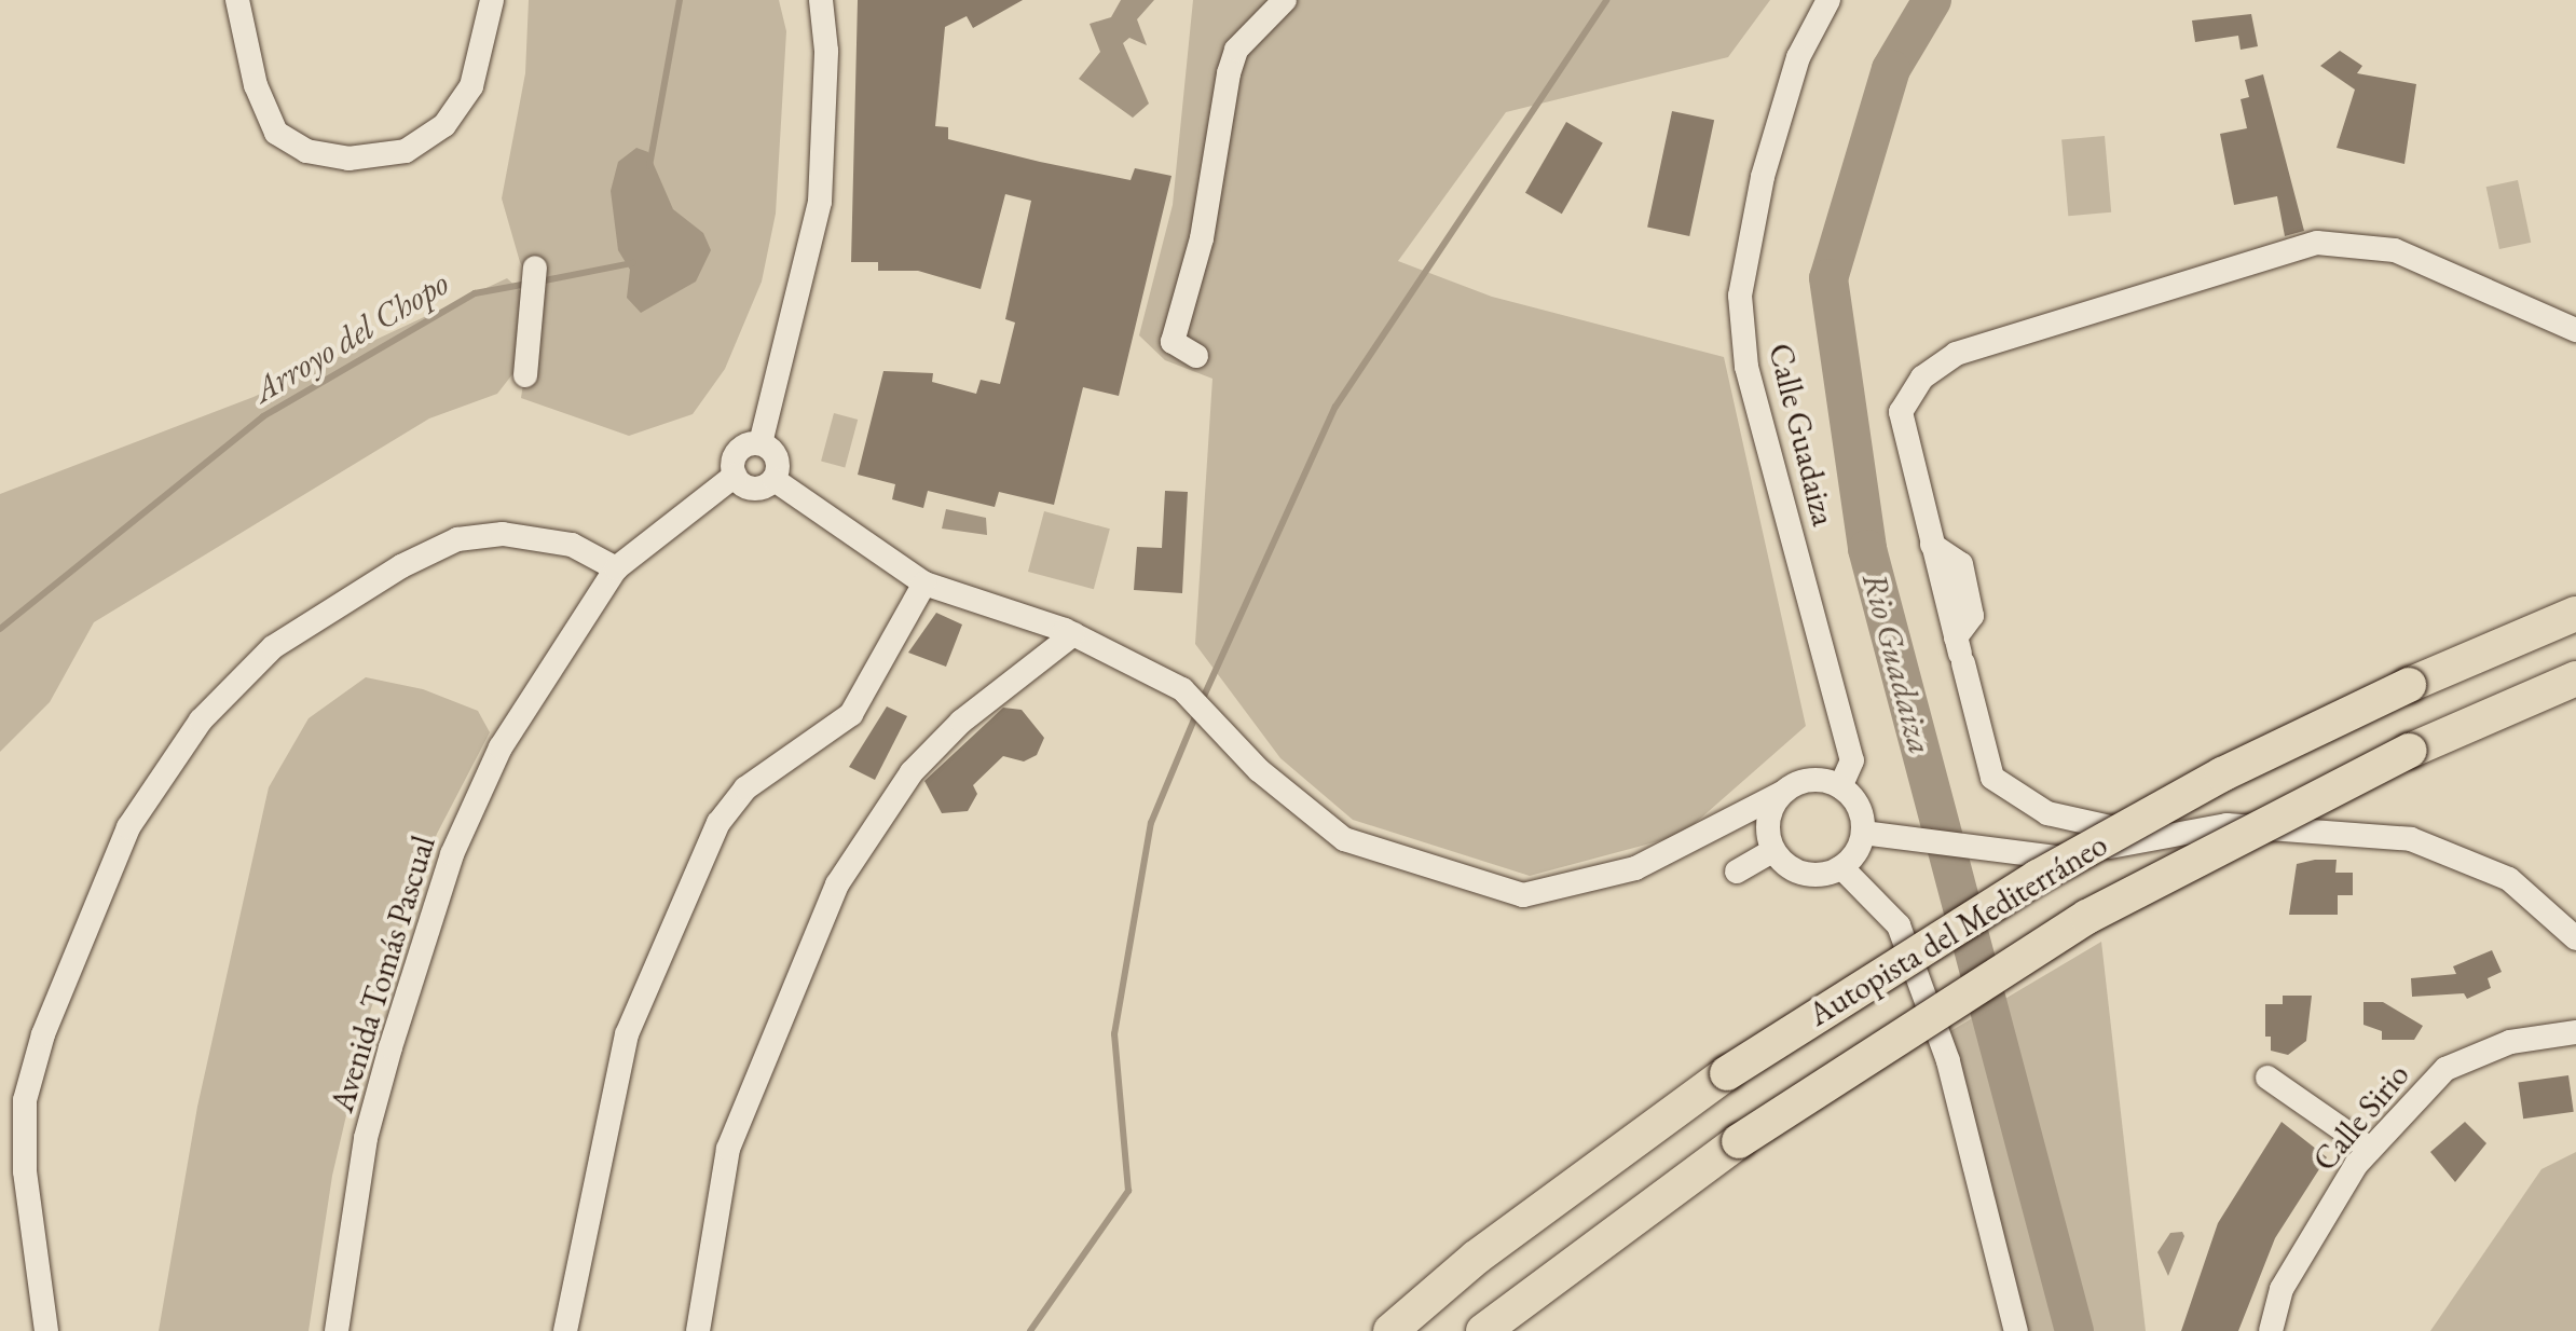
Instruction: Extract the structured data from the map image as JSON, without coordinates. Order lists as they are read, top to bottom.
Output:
{
  "streets": {
    "highway": ["Autopista del Mediterráneo"],
    "street": ["Calle Guadaiza", "Avenida Tomás Pascual", "Calle Sirio"]
  },
  "water": ["Arroyo del Chopo", "Rio Guadaiza"]
}
